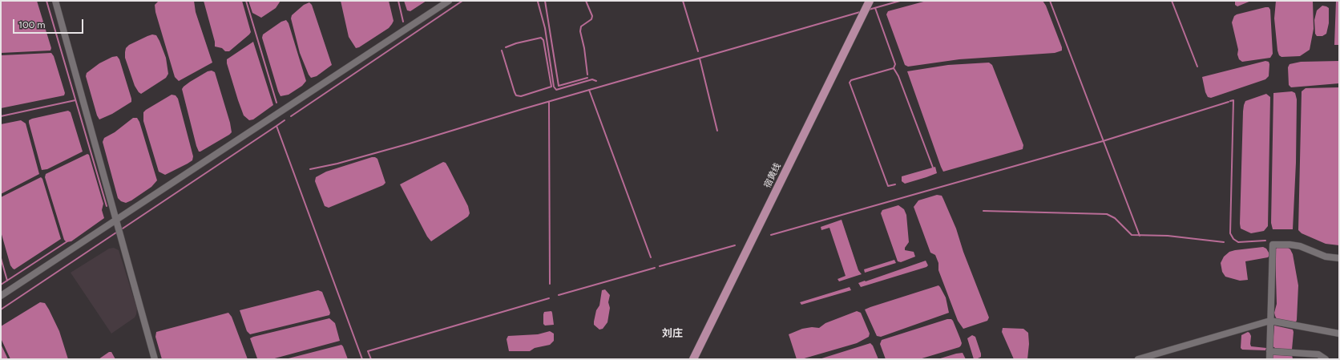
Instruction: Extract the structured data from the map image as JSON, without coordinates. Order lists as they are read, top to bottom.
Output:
{
  "streets": {
    "main road": ["宿黄线"]
  },
  "districts": ["刘庄"],
  "scale_bar": "100 m"
}
